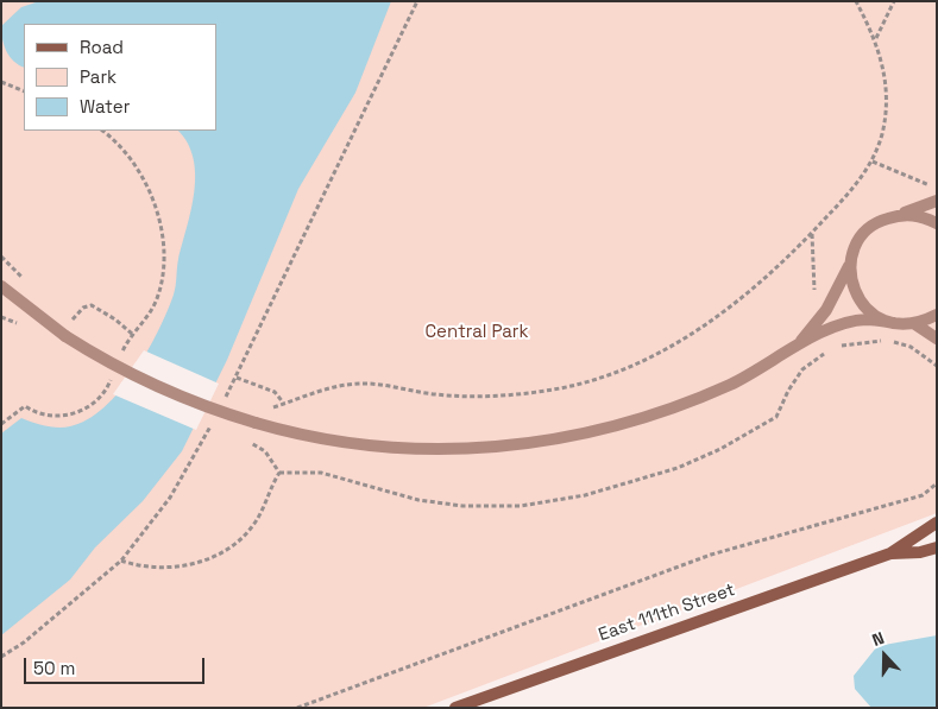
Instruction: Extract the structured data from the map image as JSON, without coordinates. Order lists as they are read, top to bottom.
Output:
{
  "streets": {
    "main road": ["East 111th Street"]
  },
  "parks": ["Central Park"],
  "legend": ["Road", "Park", "Water"],
  "scale_bar": "50 m",
  "north": "top"
}
